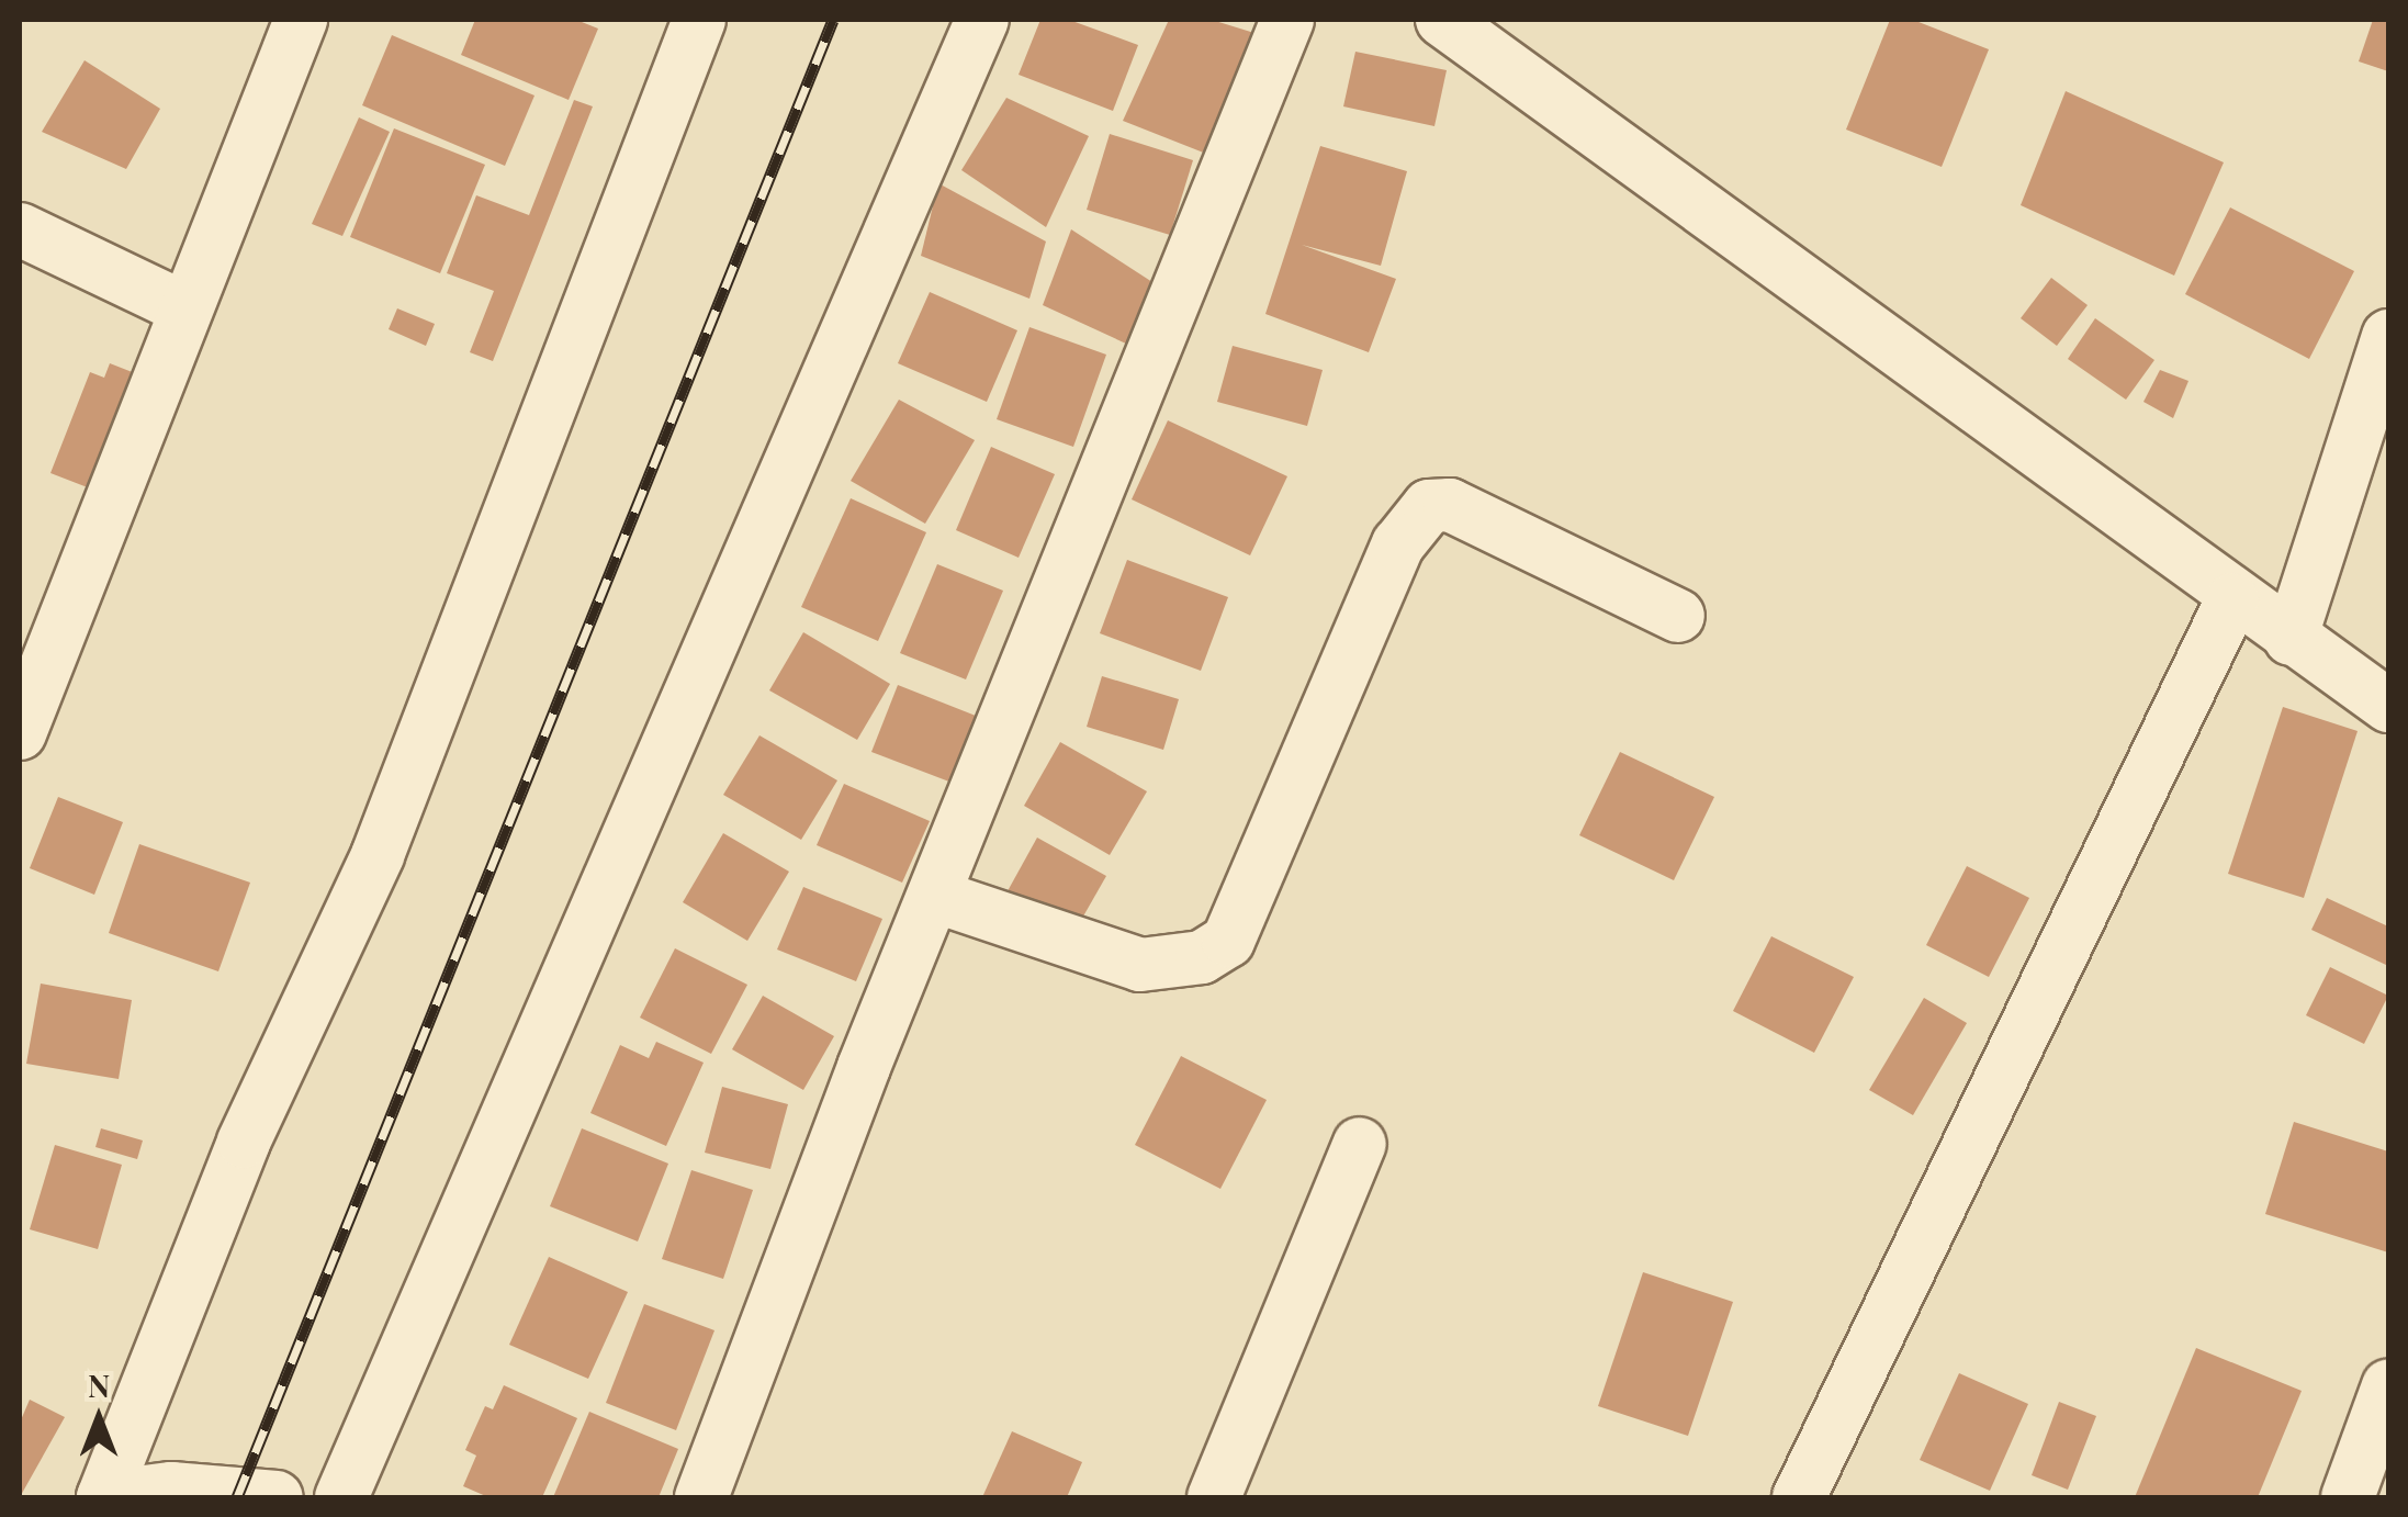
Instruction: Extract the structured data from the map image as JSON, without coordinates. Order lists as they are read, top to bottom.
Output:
{
  "north": "top"
}
